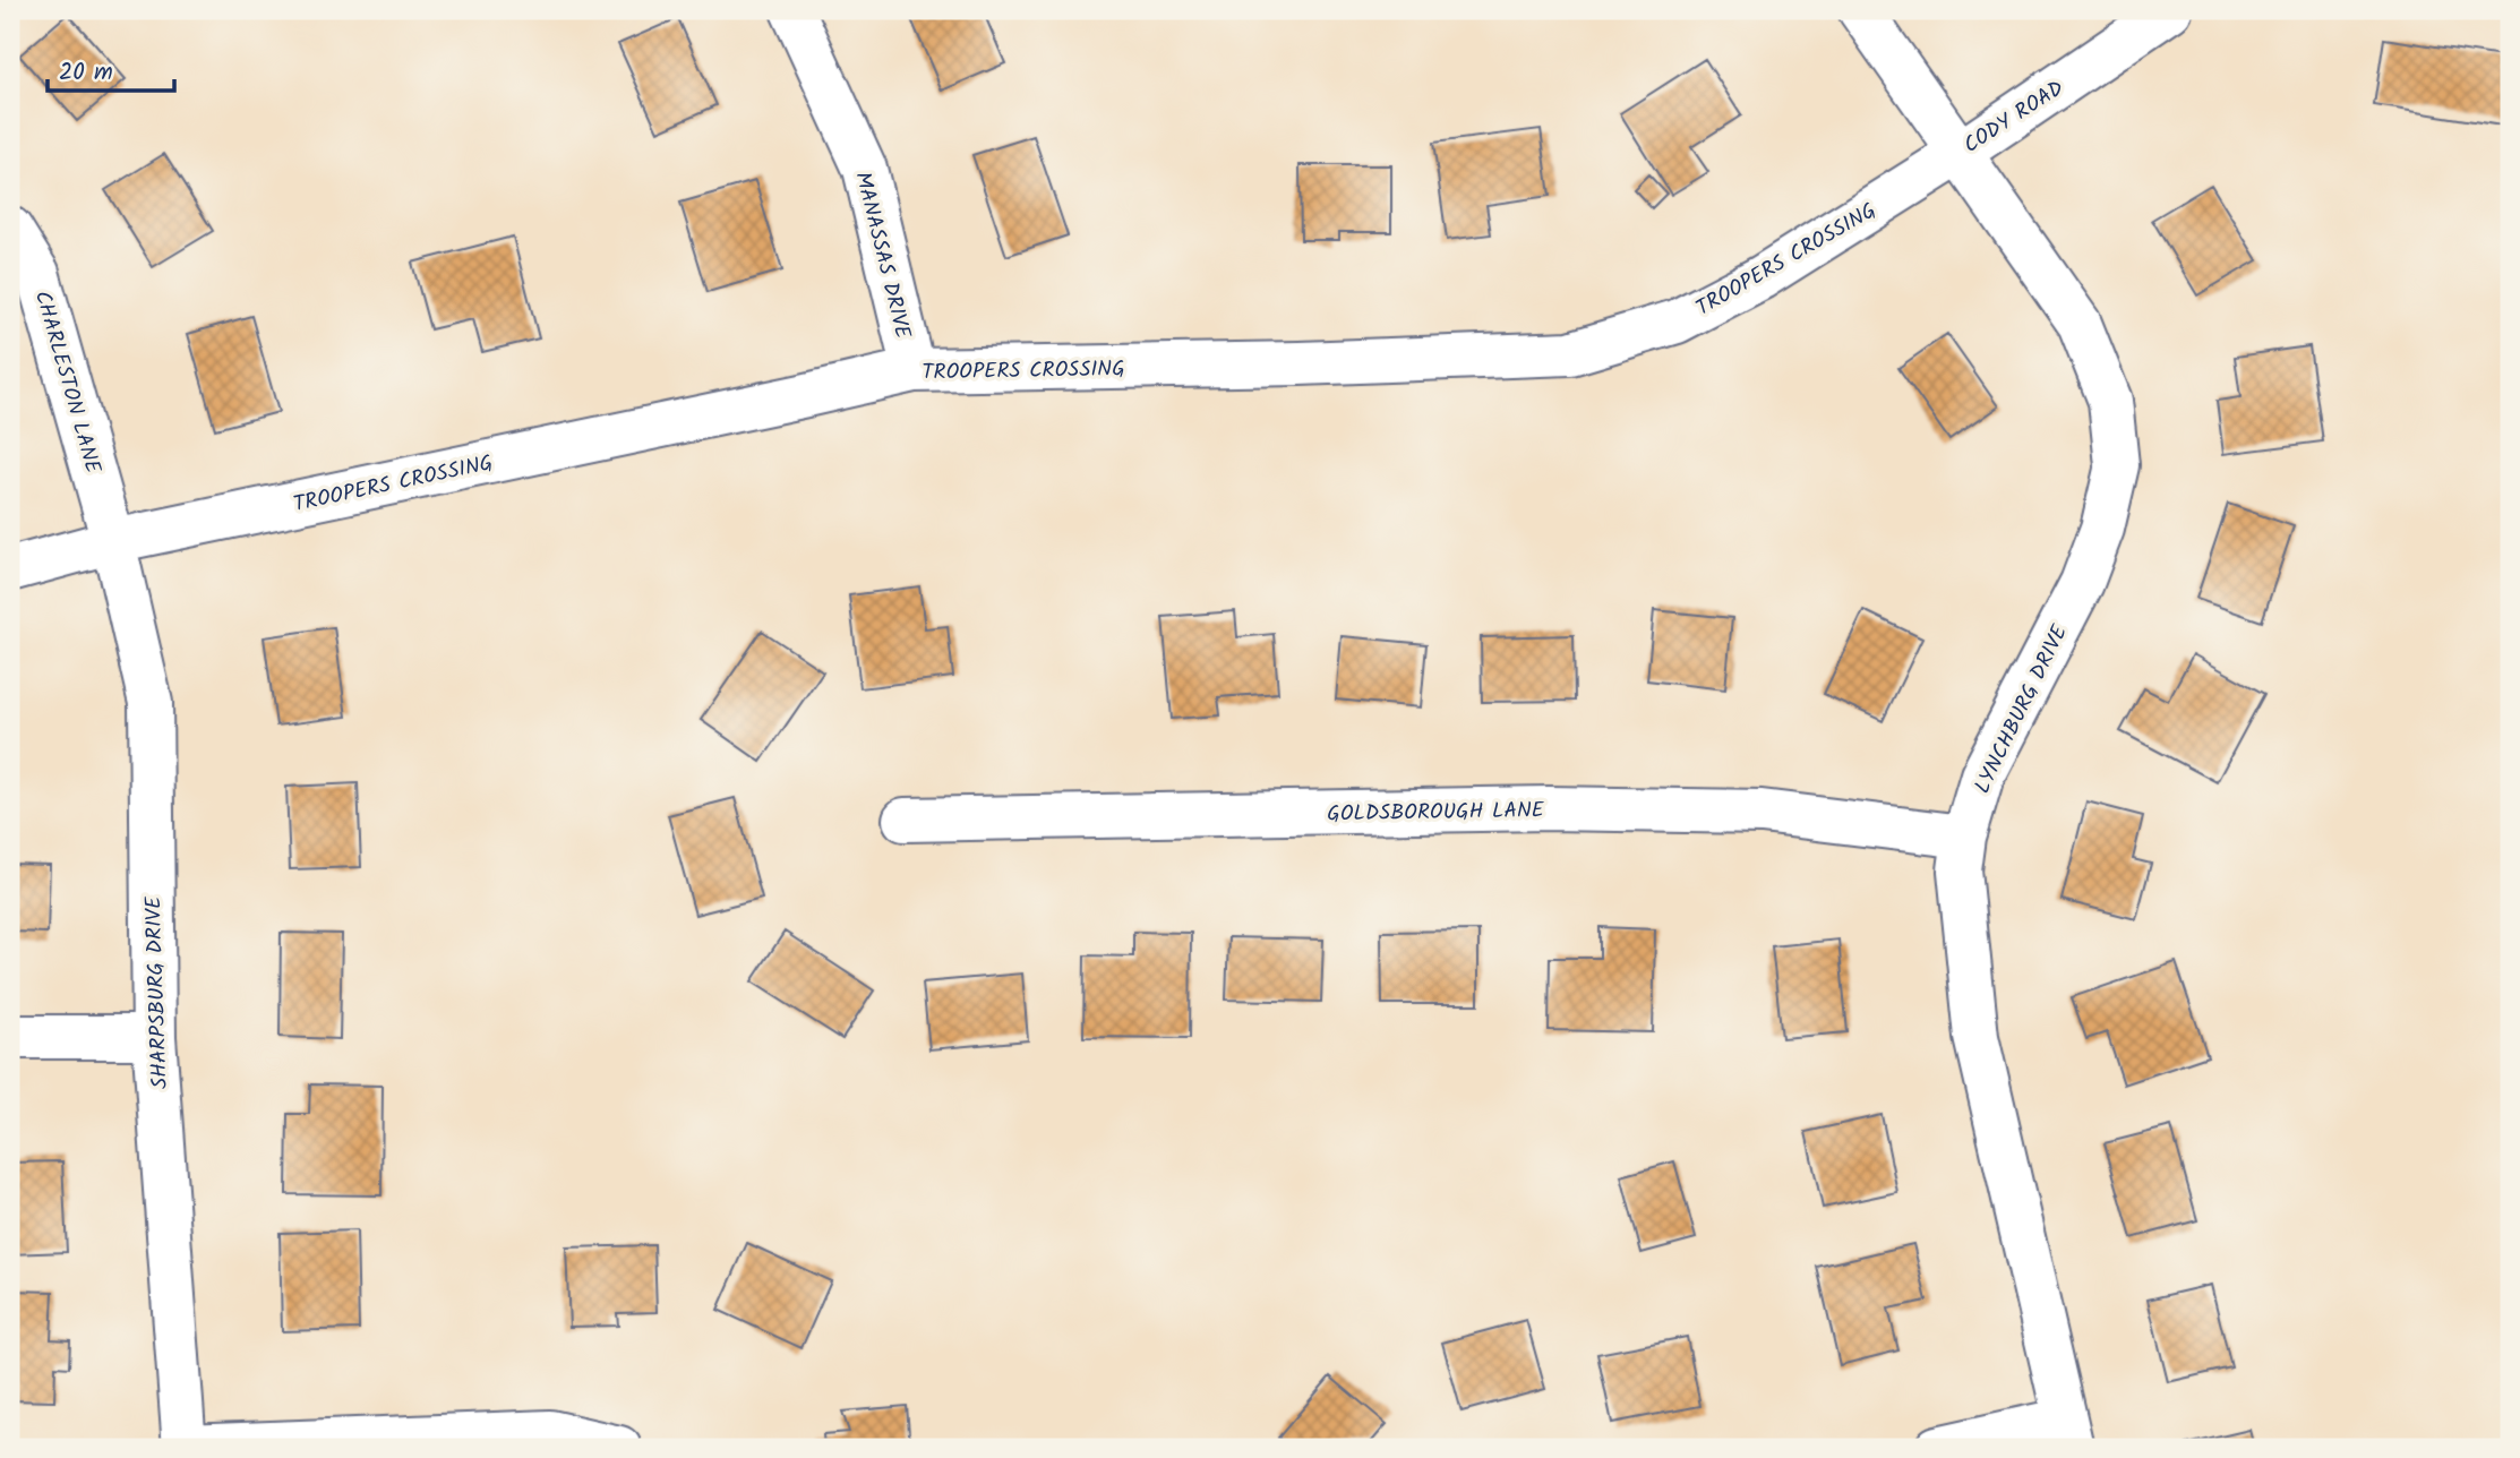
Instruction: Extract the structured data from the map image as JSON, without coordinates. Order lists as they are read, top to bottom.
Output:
{
  "streets": {
    "street": [
      "CODY ROAD",
      "MANASSAS DRIVE",
      "TROOPERS CROSSING",
      "CHARLESTON LANE",
      "LYNCHBURG DRIVE",
      "GOLDSBOROUGH LANE",
      "SHARPSBURG DRIVE"
    ]
  },
  "crossings": [
    ["CODY ROAD", "TROOPERS CROSSING"],
    ["CODY ROAD", "LYNCHBURG DRIVE"],
    ["MANASSAS DRIVE", "TROOPERS CROSSING"],
    ["TROOPERS CROSSING", "CHARLESTON LANE"],
    ["TROOPERS CROSSING", "LYNCHBURG DRIVE"],
    ["TROOPERS CROSSING", "SHARPSBURG DRIVE"],
    ["CHARLESTON LANE", "SHARPSBURG DRIVE"],
    ["LYNCHBURG DRIVE", "GOLDSBOROUGH LANE"]
  ],
  "scale_bar": "20 m"
}
